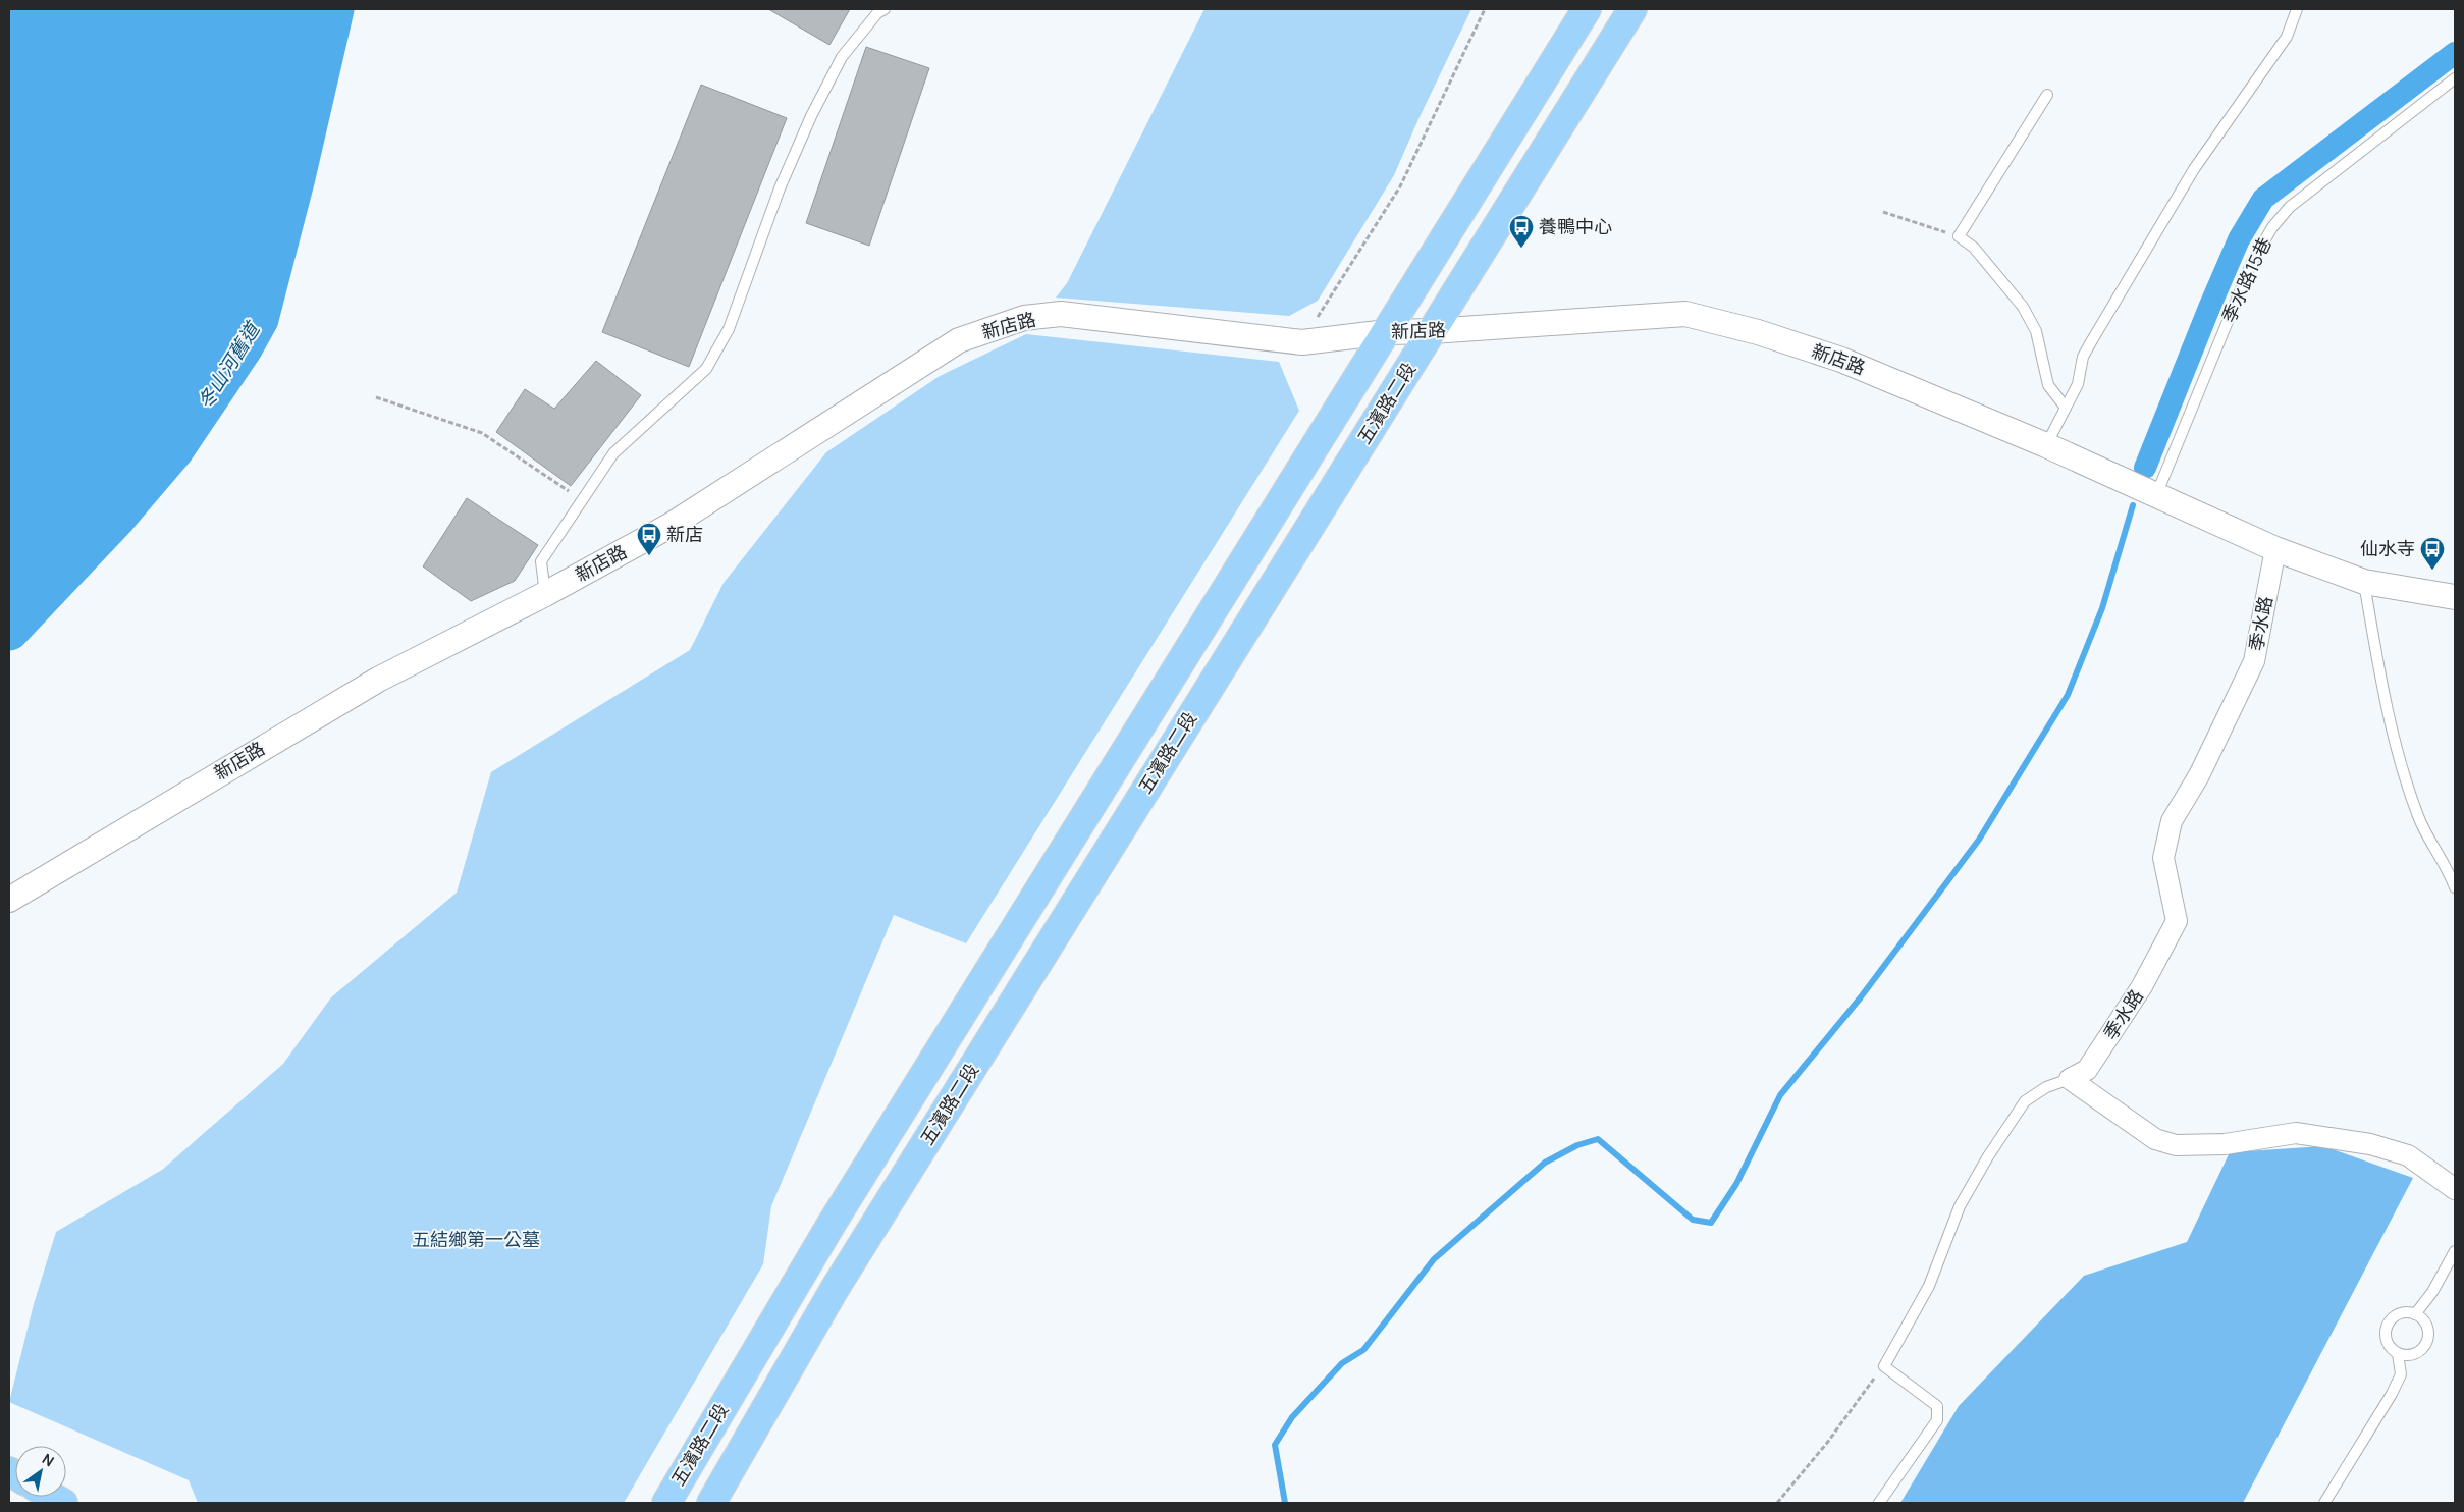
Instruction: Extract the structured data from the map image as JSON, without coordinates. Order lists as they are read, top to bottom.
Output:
{
  "streets": {
    "main road": ["五濱路二段"],
    "street": ["新店路", "季水路"],
    "lane": ["季水路15巷"]
  },
  "crossings": [
    ["季水路15巷", "新店路"],
    ["新店路", "五濱路二段"]
  ],
  "water": ["冬山河舊道"],
  "parks": ["五結鄉第一公墓"],
  "places": {
    "bus stop": ["養鴨中心", "新店", "仙水寺"]
  },
  "north": "top right"
}
